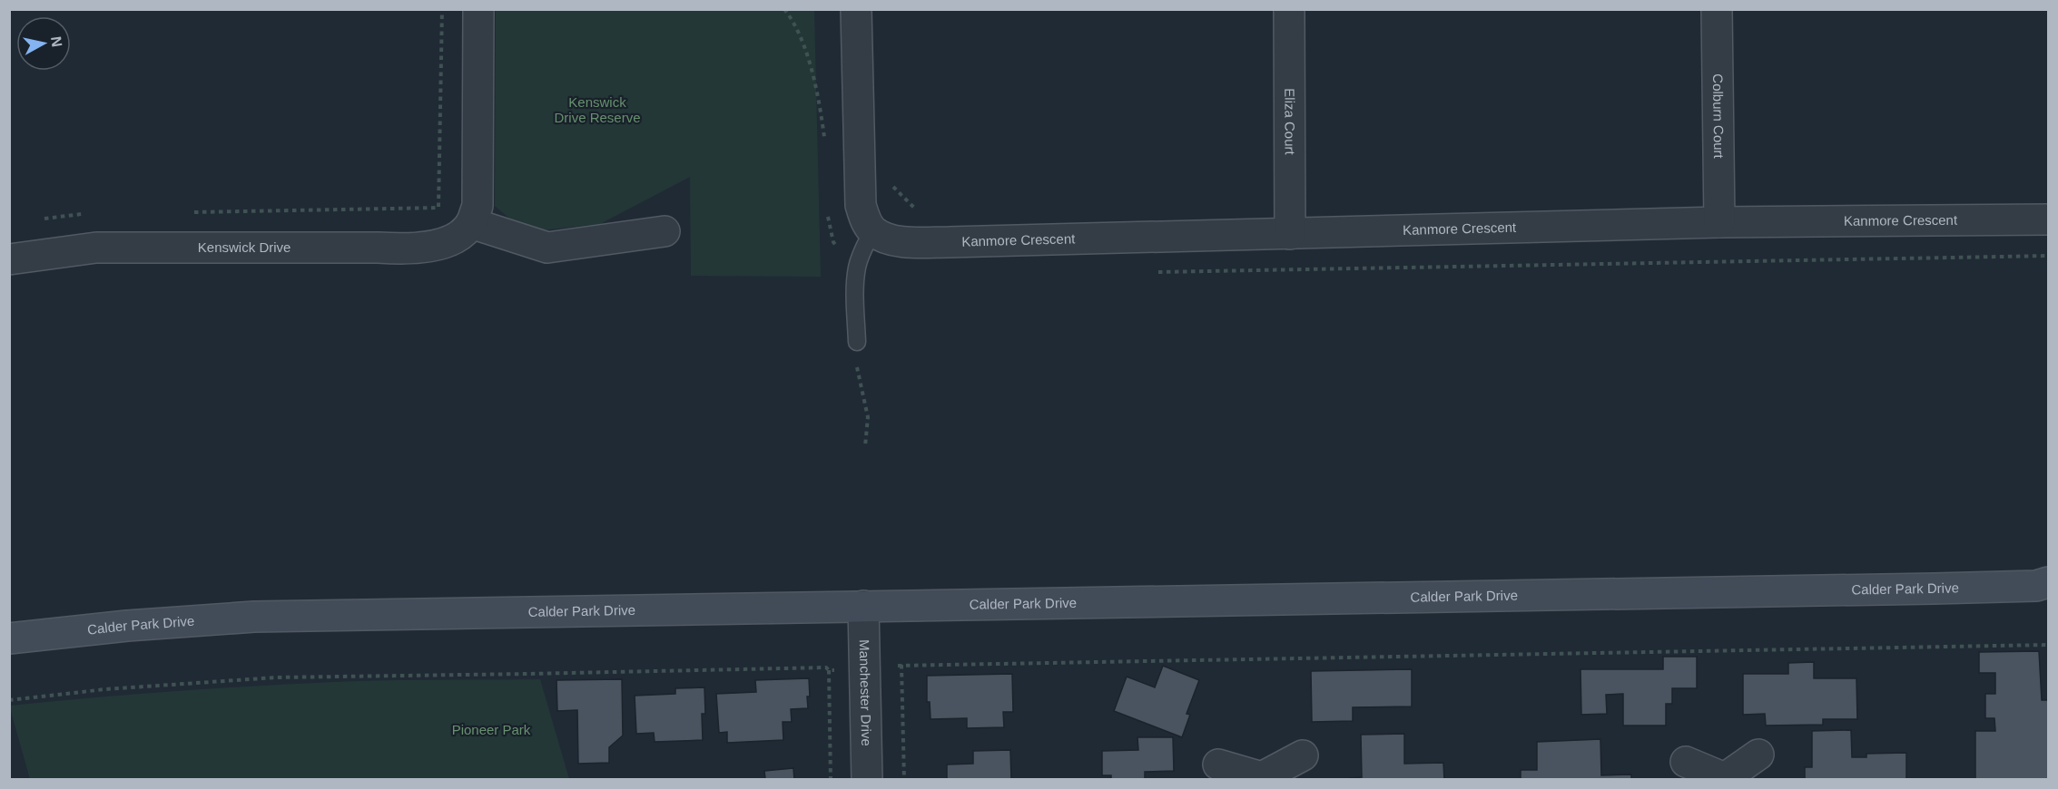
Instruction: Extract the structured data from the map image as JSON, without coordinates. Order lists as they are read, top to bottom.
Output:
{
  "streets": {
    "street": [
      "Colburn Court",
      "Eliza Court",
      "Kanmore Crescent",
      "Kenswick Drive",
      "Calder Park Drive",
      "Manchester Drive"
    ]
  },
  "crossings": [
    ["Colburn Court", "Kanmore Crescent"],
    ["Eliza Court", "Kanmore Crescent"],
    ["Calder Park Drive", "Manchester Drive"]
  ],
  "parks": ["Kenswick Drive Reserve", "Pioneer Park"],
  "north": "right"
}
